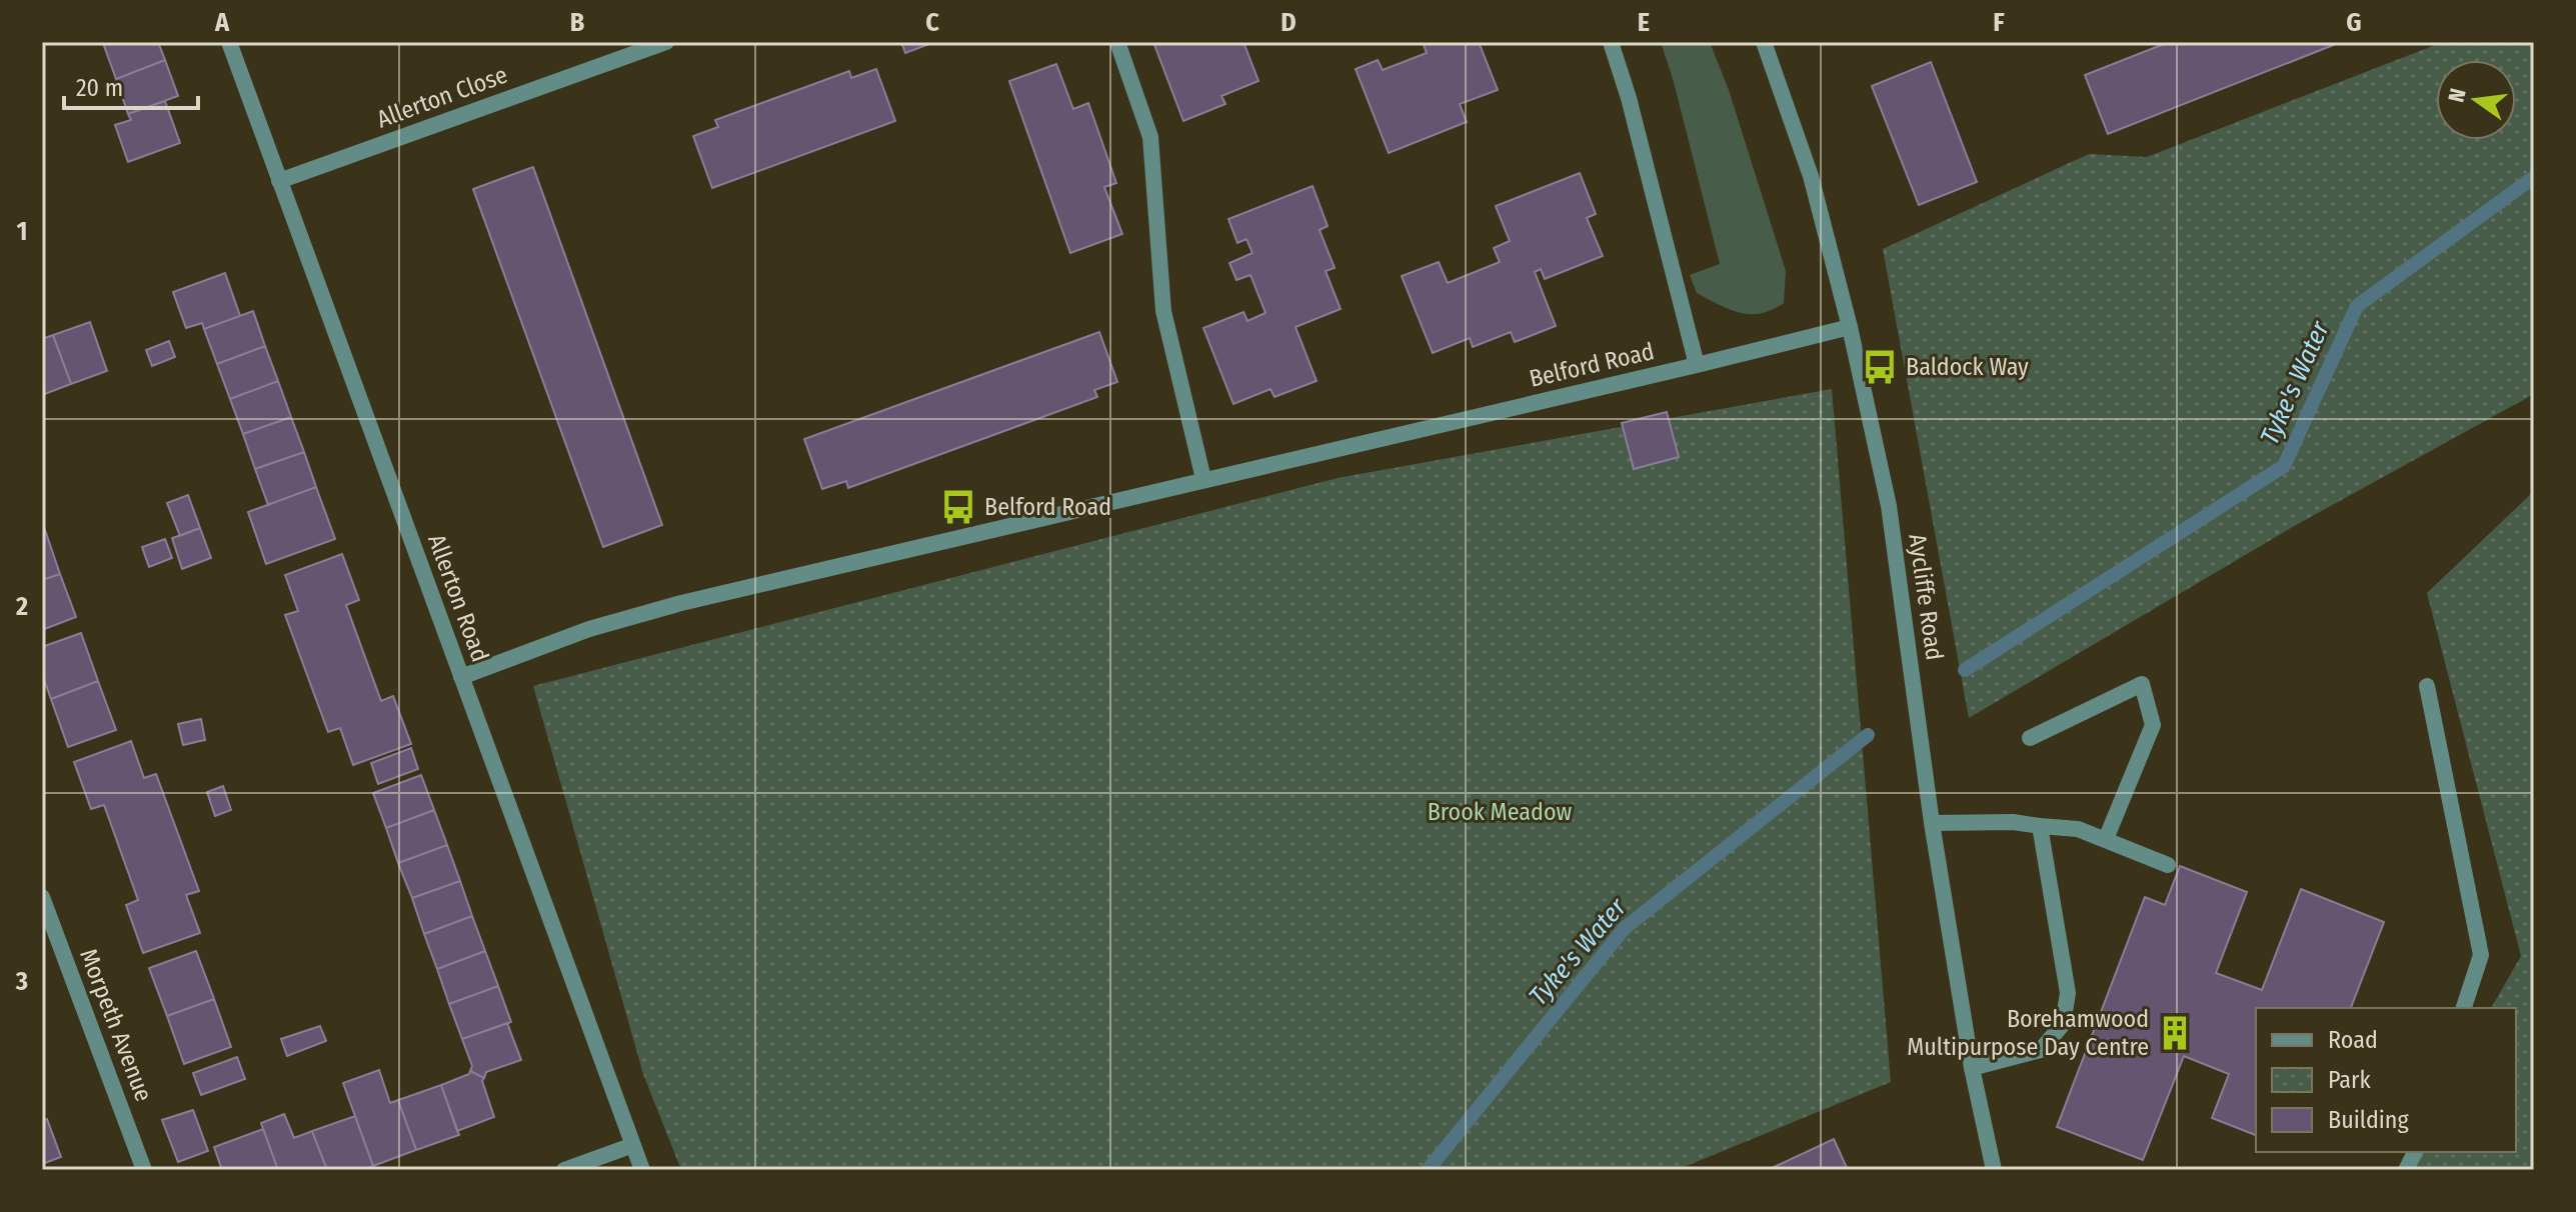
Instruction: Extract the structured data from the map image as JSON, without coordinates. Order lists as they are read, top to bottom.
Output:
{
  "streets": {
    "street": [
      "Allerton Close",
      "Belford Road",
      "Aycliffe Road",
      "Allerton Road",
      "Morpeth Avenue"
    ]
  },
  "crossings": [
    ["Allerton Close", "Allerton Road"],
    ["Belford Road", "Aycliffe Road"],
    ["Belford Road", "Allerton Road"]
  ],
  "water": ["Tyke's Water"],
  "parks": ["Brook Meadow"],
  "places": {
    "bus stop": ["Baldock Way", "Belford Road"],
    "building": ["Borehamwood Multipurpose Day Centre"]
  },
  "legend": ["Road", "Park", "Building"],
  "scale_bar": "20 m",
  "north": "left",
  "grid": {
    "columns": [
      "A",
      "B",
      "C",
      "D",
      "E",
      "F",
      "G"
    ],
    "rows": ["1", "2", "3"]
  }
}
